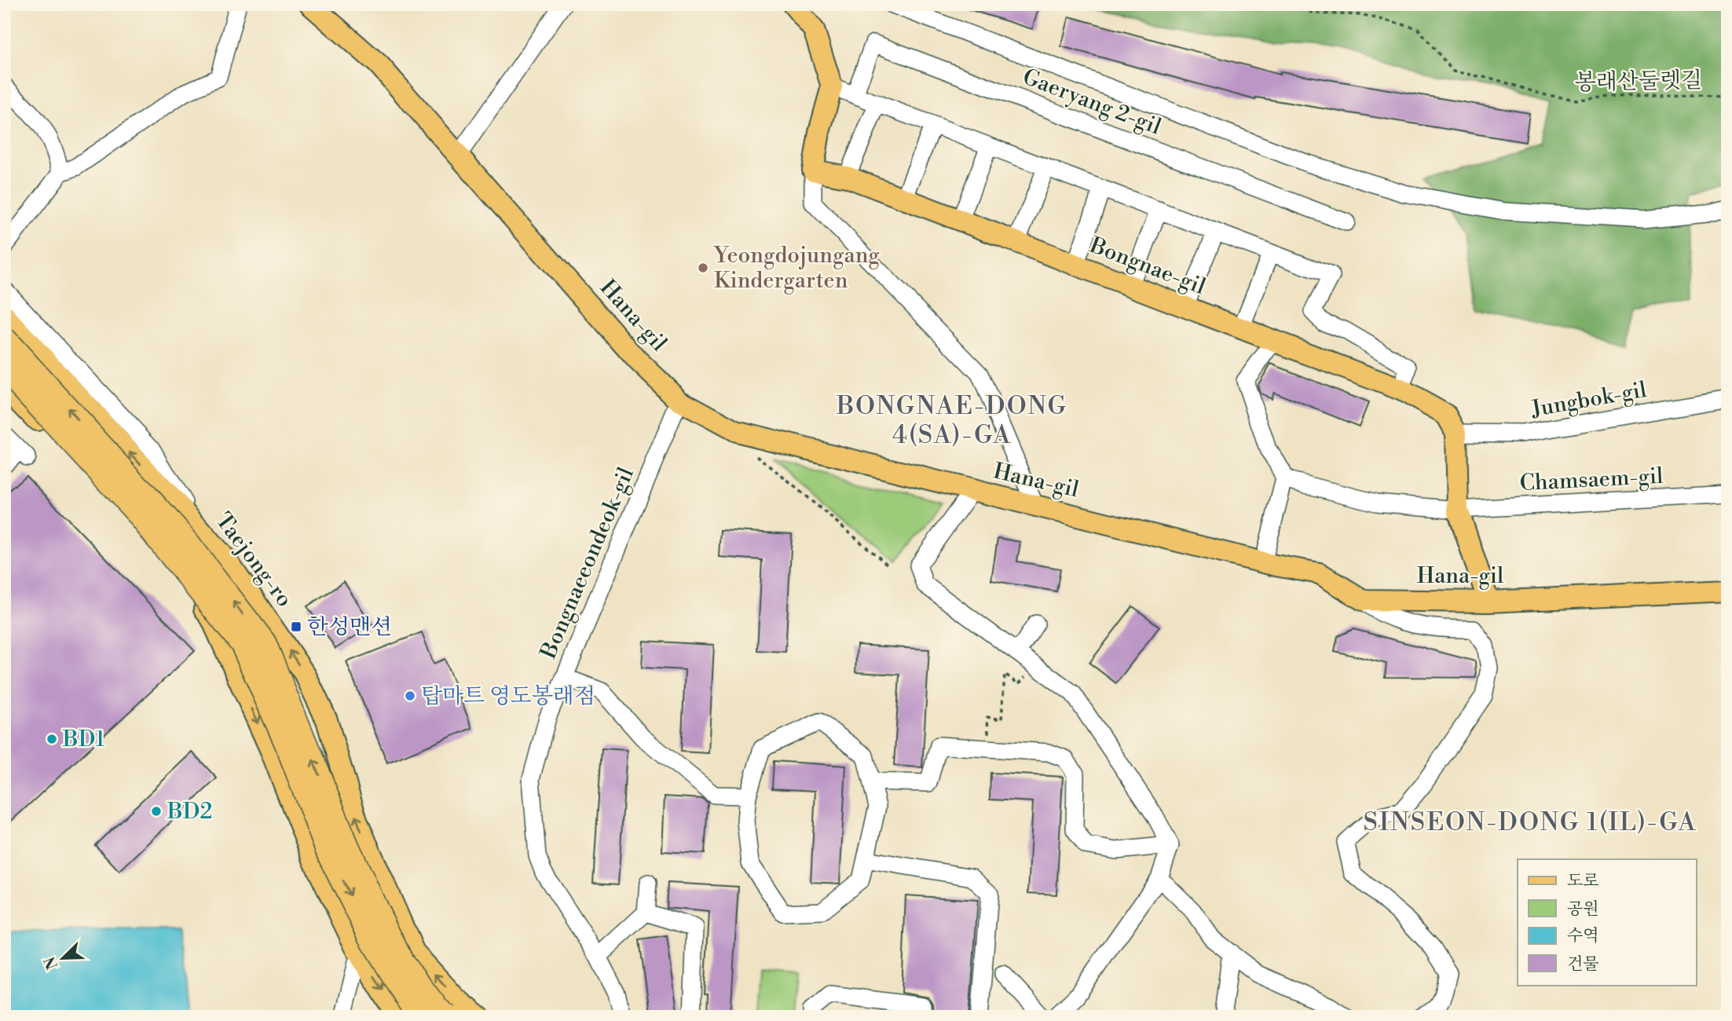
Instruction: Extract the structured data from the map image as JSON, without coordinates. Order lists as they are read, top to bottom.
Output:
{
  "streets": {
    "main road": ["Bongnae-gil", "Hana-gil", "Taejong-ro"],
    "street": [
      "Gaeryang 2-gil",
      "Jungbok-gil",
      "Chamsaem-gil",
      "Bongnaeeondeok-gil"
    ],
    "path": ["봉래산둘렛길"]
  },
  "crossings": [
    ["Bongnae-gil", "Jungbok-gil"],
    ["Hana-gil", "Bongnaeeondeok-gil"]
  ],
  "districts": ["BONGNAE-DONG 4(SA)-GA", "SINSEON-DONG 1(IL)-GA"],
  "places": {
    "other": [
      "Yeongdojungang Kindergarten",
      "탑마트 영도봉래점",
      "BD1",
      "BD2"
    ],
    "transit": ["한성맨션"]
  },
  "legend": [
    "도로",
    "공원",
    "수역",
    "건물"
  ],
  "north": "bottom left"
}
